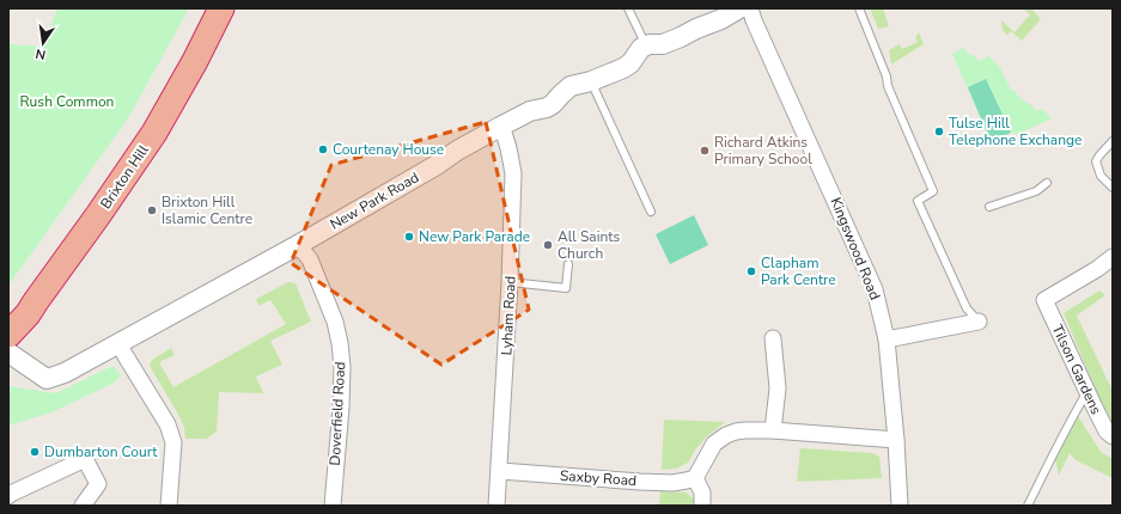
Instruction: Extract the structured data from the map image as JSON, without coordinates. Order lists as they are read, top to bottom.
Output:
{
  "streets": {
    "highway": ["Brixton Hill"],
    "street": [
      "New Park Road",
      "Kingswood Road",
      "Lyham Road",
      "Tilson Gardens",
      "Doverfield Road",
      "Saxby Road"
    ]
  },
  "crossings": [
    ["New Park Road", "Lyham Road"],
    ["New Park Road", "Doverfield Road"],
    ["Lyham Road", "Saxby Road"]
  ],
  "parks": ["Rush Common"],
  "places": [
    "Tulse Hill Telephone Exchange",
    "Courtenay House",
    "Richard Atkins Primary School",
    "Brixton Hill Islamic Centre",
    "New Park Parade",
    "All Saints Church",
    "Clapham Park Centre",
    "Dumbarton Court"
  ],
  "north": "bottom"
}
